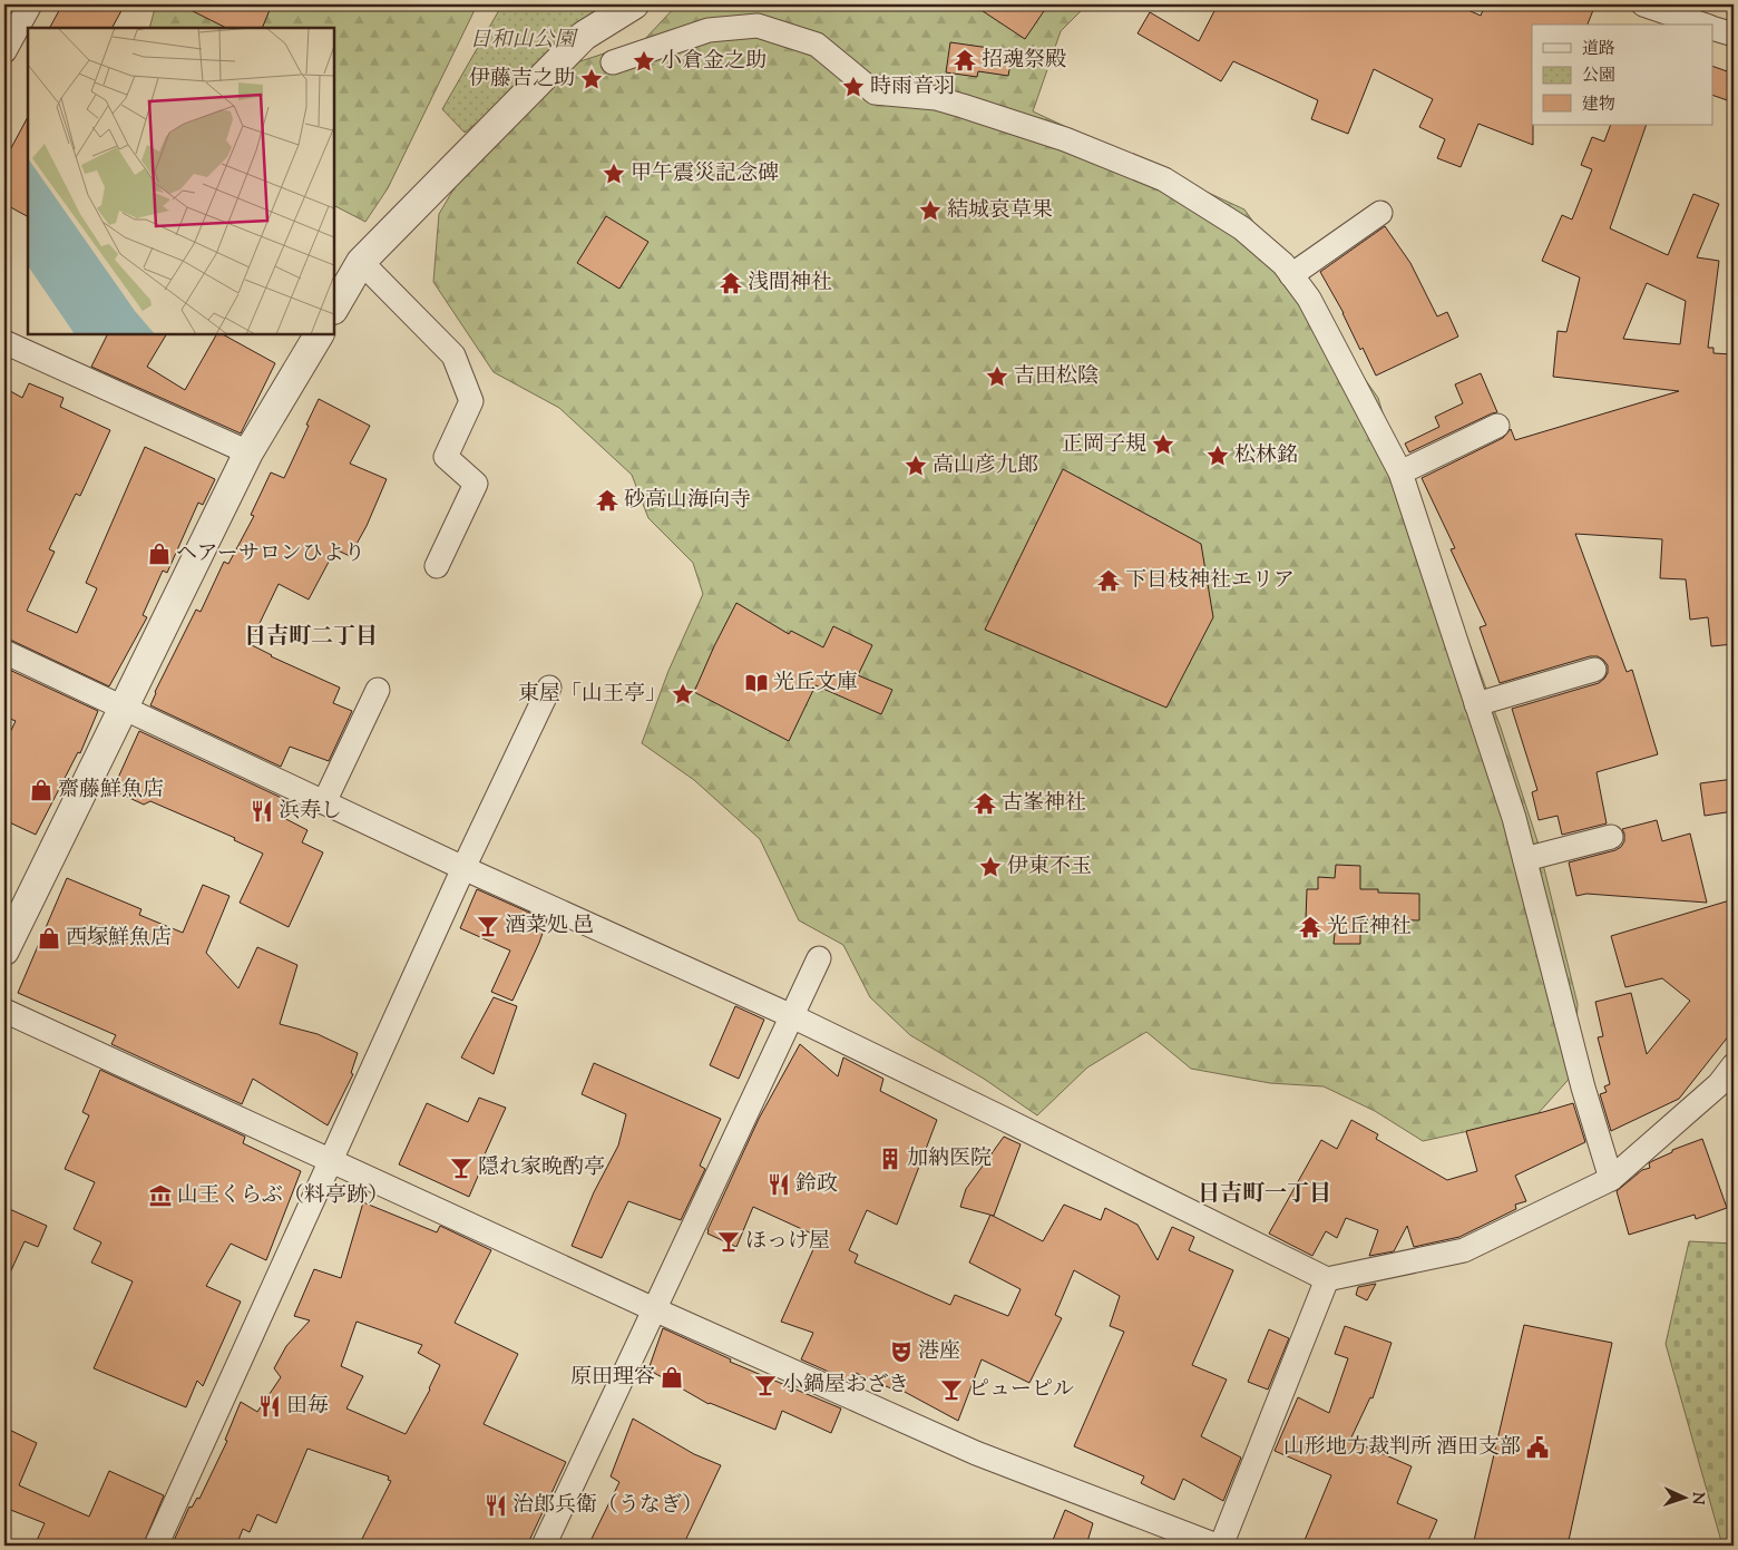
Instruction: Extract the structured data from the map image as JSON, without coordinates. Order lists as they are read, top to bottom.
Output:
{
  "districts": ["日吉町二丁目", "日吉町一丁目"],
  "parks": ["日和山公園"],
  "places": {
    "temple": [
      "招魂祭殿",
      "浅間神社",
      "砂高山海向寺",
      "下日枝神社エリア",
      "古峯神社",
      "光丘神社"
    ],
    "place": [
      "小倉金之助",
      "伊藤吉之助",
      "時雨音羽",
      "甲午震災記念碑",
      "結城哀草果",
      "吉田松陰",
      "正岡子規",
      "松林銘",
      "高山彦九郎",
      "東屋「山王亭」",
      "伊東不玉"
    ],
    "shop": [
      "ヘアーサロンひより",
      "齋藤鮮魚店",
      "西塚鮮魚店",
      "原田理容"
    ],
    "library": ["光丘文庫"],
    "restaurant": [
      "浜寿し",
      "鈴政",
      "田毎",
      "治郎兵衛（うなぎ）"
    ],
    "bar": [
      "酒菜処 邑",
      "隠れ家晩酌亭",
      "ほっけ屋",
      "小鍋屋おざき",
      "ピューピル"
    ],
    "building": ["加納医院"],
    "museum": ["山王くらぶ（料亭跡）"],
    "theatre": ["港座"],
    "public building": ["山形地方裁判所 酒田支部"]
  },
  "legend": ["道路", "公園", "建物"],
  "north": "right"
}
